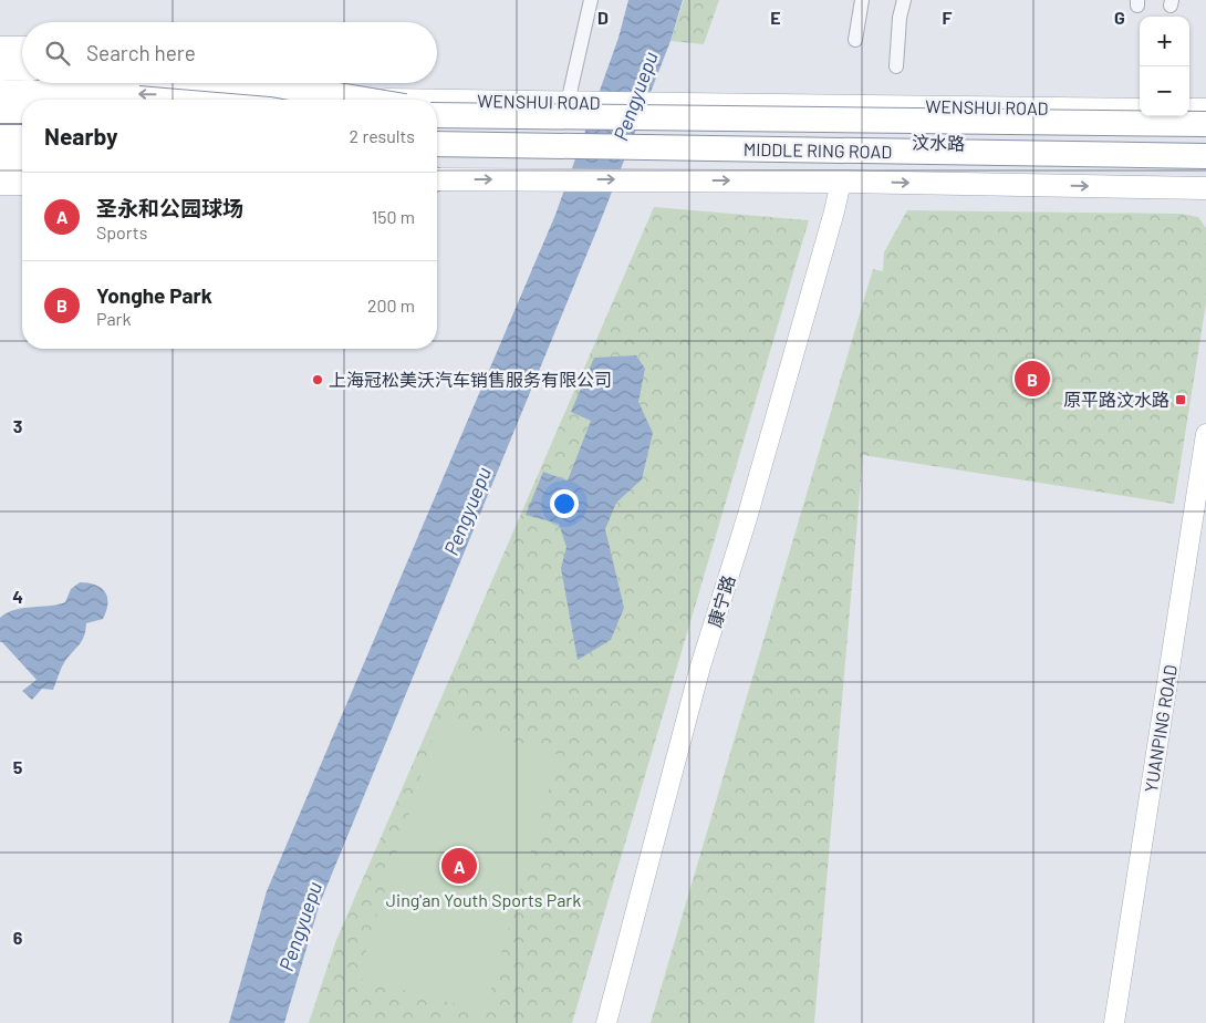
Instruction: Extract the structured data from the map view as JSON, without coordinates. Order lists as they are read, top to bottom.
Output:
{
  "streets": {
    "highway": ["MIDDLE RING ROAD"],
    "main road": ["WENSHUI ROAD", "汶水路"],
    "street": ["康宁路", "YUANPING ROAD"]
  },
  "water": ["Pengyuepu"],
  "parks": ["Jing'an Youth Sports Park"],
  "places": {
    "other": ["上海冠松美沃汽车销售服务有限公司"],
    "transit": ["原平路汶水路"]
  },
  "page": {
    "map_buttons": ["+", "−"],
    "search": "Search here",
    "heading": ["Nearby", "2 results"],
    "list": [
      {
        "mark": "A",
        "name": "圣永和公园球场",
        "note": "Sports",
        "value": "150 m"
      },
      {
        "mark": "B",
        "name": "Yonghe Park",
        "note": "Park",
        "value": "200 m"
      }
    ],
    "pins": ["B", "A"]
  },
  "grid": {
    "columns": [
      "D",
      "E",
      "F",
      "G"
    ],
    "rows": [
      "3",
      "4",
      "5",
      "6"
    ]
  }
}
